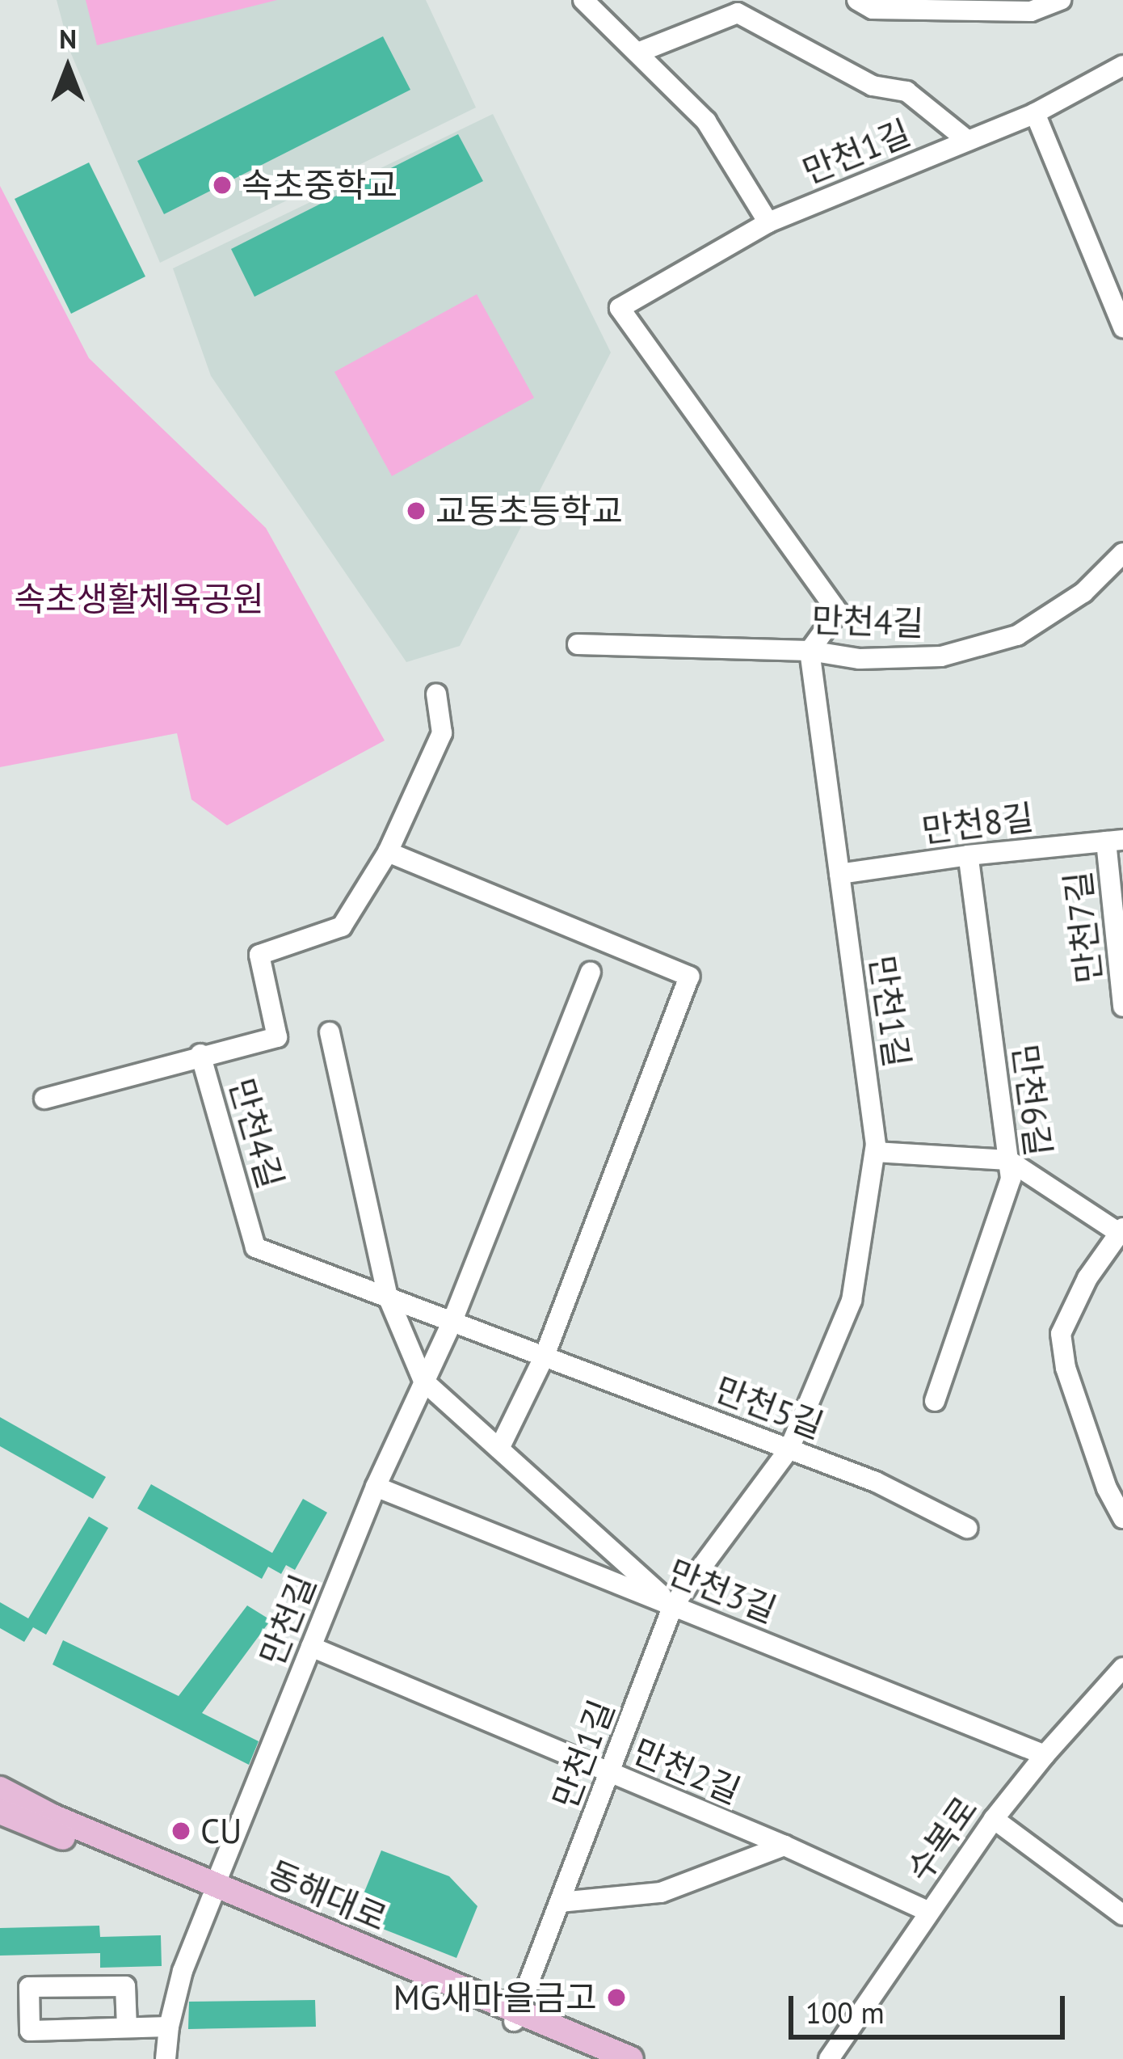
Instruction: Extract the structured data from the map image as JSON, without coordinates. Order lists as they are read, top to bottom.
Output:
{
  "streets": {
    "main road": ["동해대로"],
    "street": [
      "만천1길",
      "만천4길",
      "만천8길",
      "만천7길",
      "만천6길",
      "만천5길",
      "만천3길",
      "만천길",
      "만천2길",
      "수복로"
    ]
  },
  "crossings": [
    ["만천1길", "만천4길"],
    ["만천1길", "만천8길"],
    ["만천1길", "만천5길"],
    ["만천1길", "만천3길"],
    ["만천1길", "만천2길"],
    ["만천1길", "동해대로"],
    ["만천4길", "만천5길"],
    ["만천8길", "만천7길"],
    ["만천8길", "만천6길"],
    ["만천5길", "만천길"],
    ["만천3길", "만천길"],
    ["만천3길", "수복로"],
    ["만천길", "만천2길"],
    ["만천길", "동해대로"],
    ["만천2길", "수복로"]
  ],
  "parks": ["속초생활체육공원"],
  "places": [
    "속초중학교",
    "교동초등학교",
    "CU",
    "MG새마을금고"
  ],
  "scale_bar": "100 m",
  "north": "top"
}
